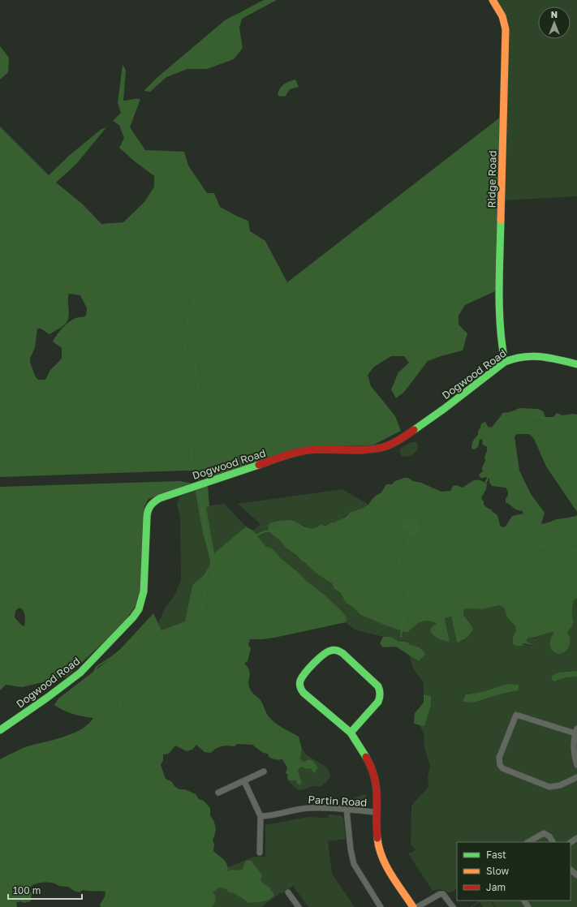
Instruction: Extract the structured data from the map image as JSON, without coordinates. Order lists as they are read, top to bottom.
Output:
{
  "streets": {
    "street": ["Ridge Road", "Dogwood Road", "Partin Road"]
  },
  "crossings": [
    ["Ridge Road", "Dogwood Road"]
  ],
  "legend": ["Fast", "Slow", "Jam"],
  "scale_bar": "100 m",
  "north": "top"
}
